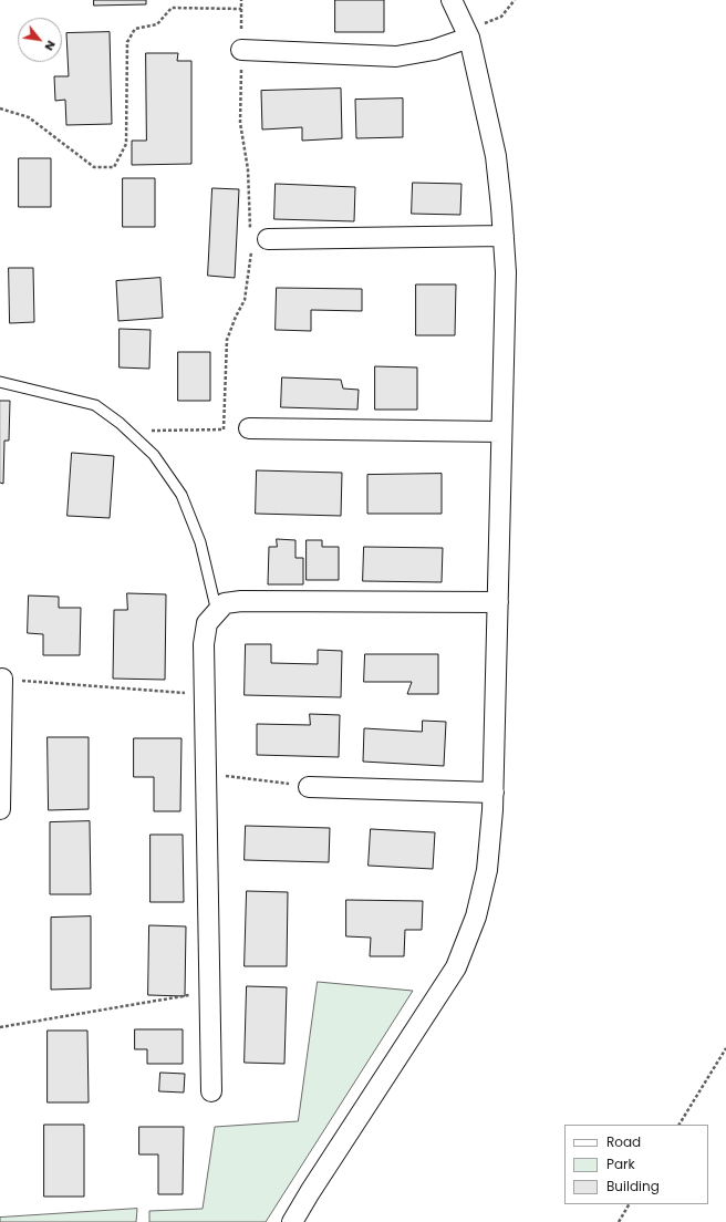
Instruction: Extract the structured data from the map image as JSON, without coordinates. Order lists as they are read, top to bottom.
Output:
{
  "legend": ["Road", "Park", "Building"],
  "north": "bottom right"
}
